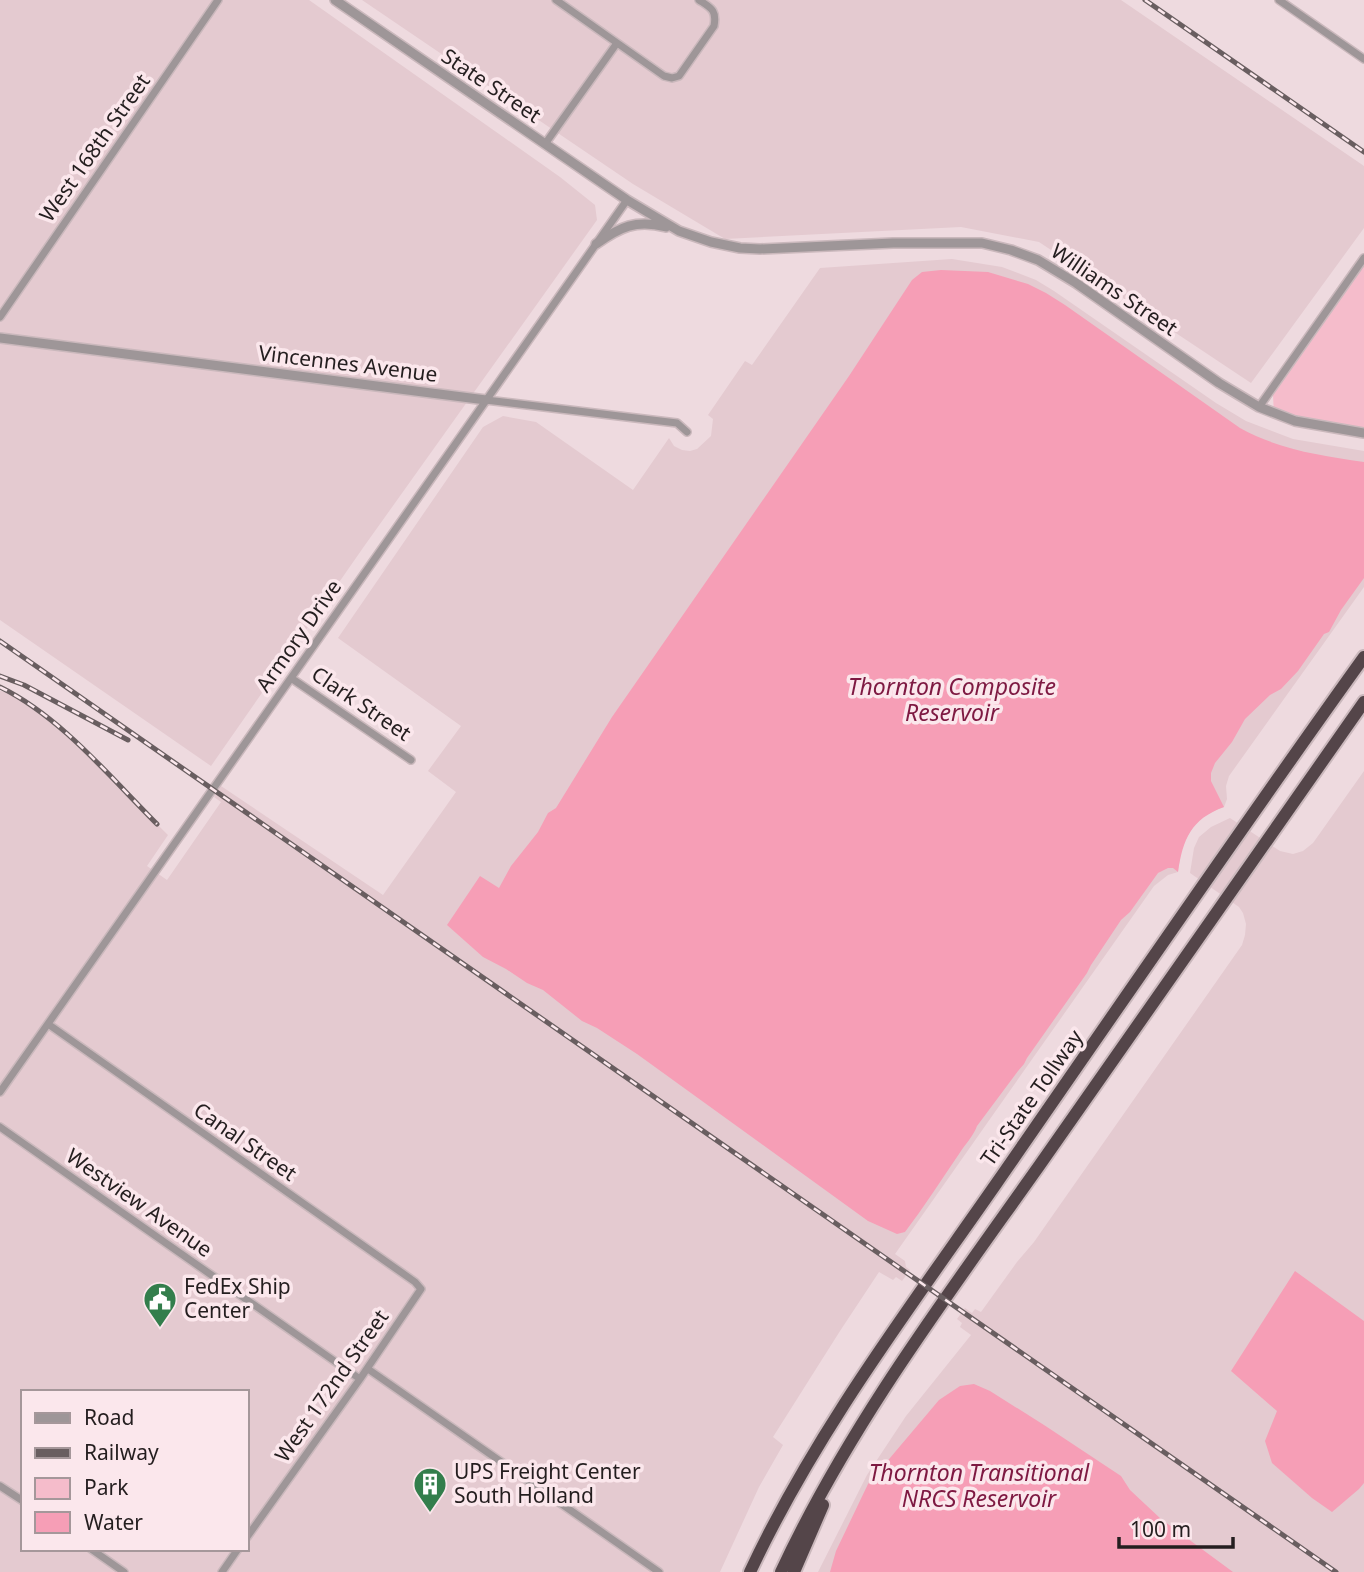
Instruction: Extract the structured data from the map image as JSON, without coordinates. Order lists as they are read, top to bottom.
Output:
{
  "streets": {
    "highway": ["Tri-State Tollway"],
    "street": [
      "State Street",
      "West 168th Street",
      "Williams Street",
      "Vincennes Avenue",
      "Armory Drive",
      "Clark Street",
      "Canal Street",
      "Westview Avenue",
      "West 172nd Street"
    ]
  },
  "crossings": [
    ["State Street", "Williams Street"],
    ["State Street", "Armory Drive"],
    ["Williams Street", "Armory Drive"],
    ["Vincennes Avenue", "Armory Drive"],
    ["Armory Drive", "Clark Street"],
    ["Armory Drive", "Canal Street"],
    ["Canal Street", "West 172nd Street"],
    ["Westview Avenue", "West 172nd Street"]
  ],
  "water": ["Thornton Composite Reservoir", "Thornton Transitional NRCS Reservoir"],
  "places": {
    "public building": ["FedEx Ship Center"],
    "building": ["UPS Freight Center South Holland"]
  },
  "legend": [
    "Road",
    "Railway",
    "Park",
    "Water"
  ],
  "scale_bar": "100 m"
}
